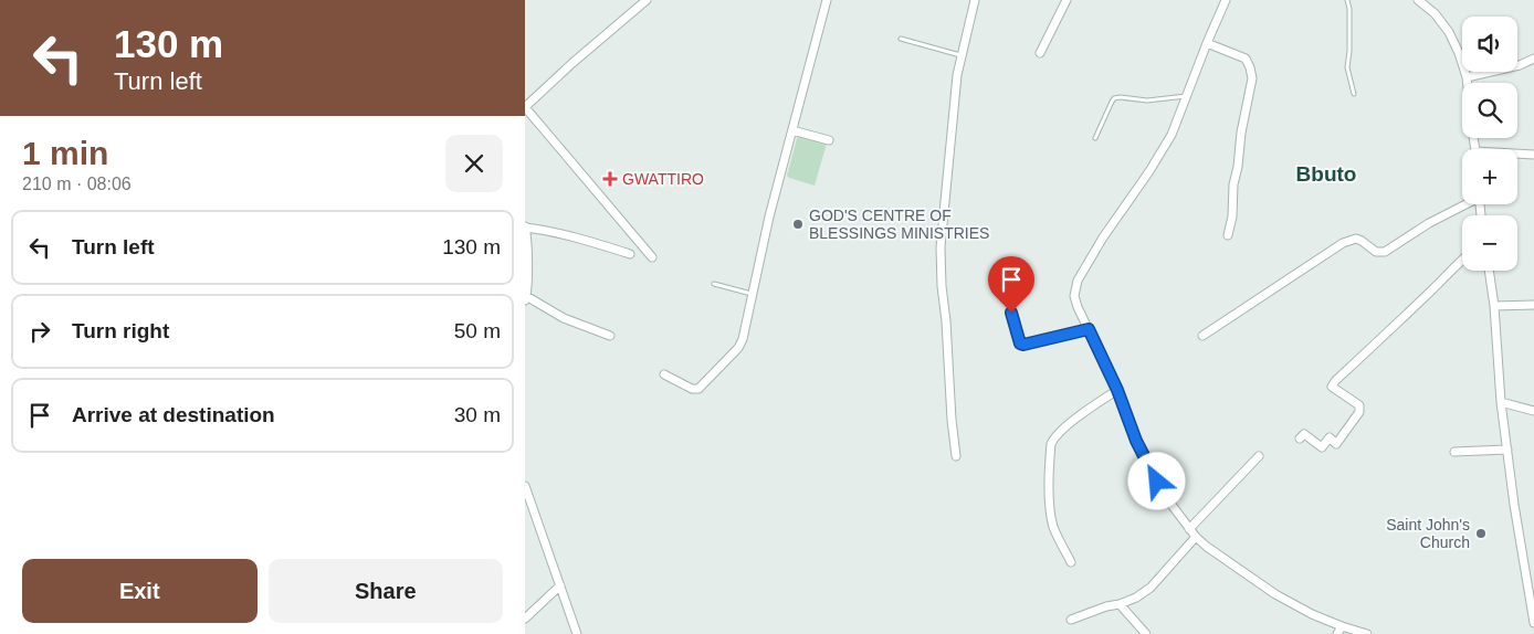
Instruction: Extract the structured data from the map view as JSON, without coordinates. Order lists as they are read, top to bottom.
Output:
{
  "districts": ["Bbuto"],
  "places": {
    "health": ["GWATTIRO"],
    "other": ["GOD'S CENTRE OF BLESSINGS MINISTRIES", "Saint John's Church"]
  },
  "page": {
    "turn": ["130 m", "Turn left"],
    "map_buttons": ["+", "−"],
    "heading": ["1 min", "210 m · 08:06"],
    "list": [
      {
        "name": "Turn left",
        "value": "130 m"
      },
      {
        "name": "Turn right",
        "value": "50 m"
      },
      {
        "name": "Arrive at destination",
        "value": "30 m"
      }
    ],
    "buttons": ["Exit", "Share"]
  }
}
